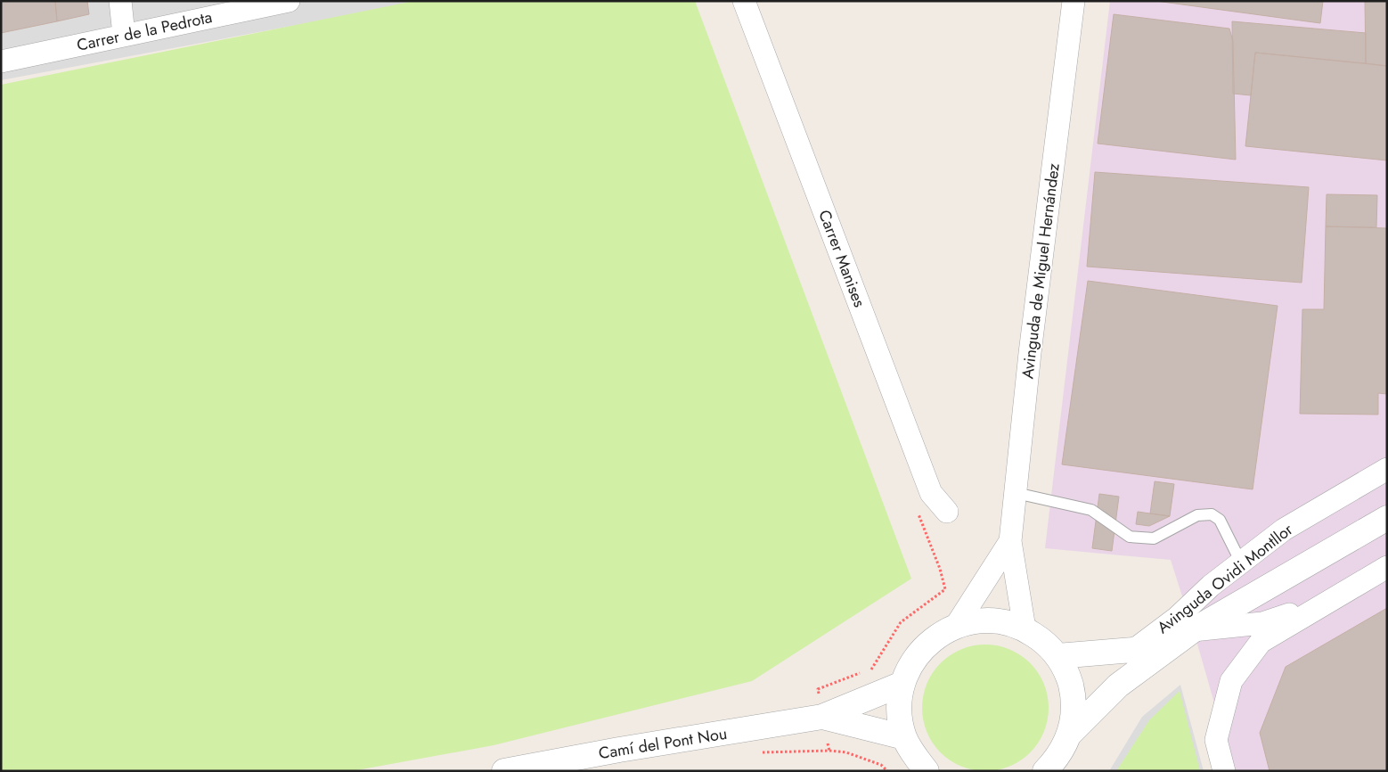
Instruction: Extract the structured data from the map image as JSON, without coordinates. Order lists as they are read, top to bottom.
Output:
{
  "streets": {
    "street": [
      "Carrer de la Pedrota",
      "Carrer Manises",
      "Avinguda de Miguel Hernández",
      "Avinguda Ovidi Montllor",
      "Camí del Pont Nou"
    ]
  }
}
